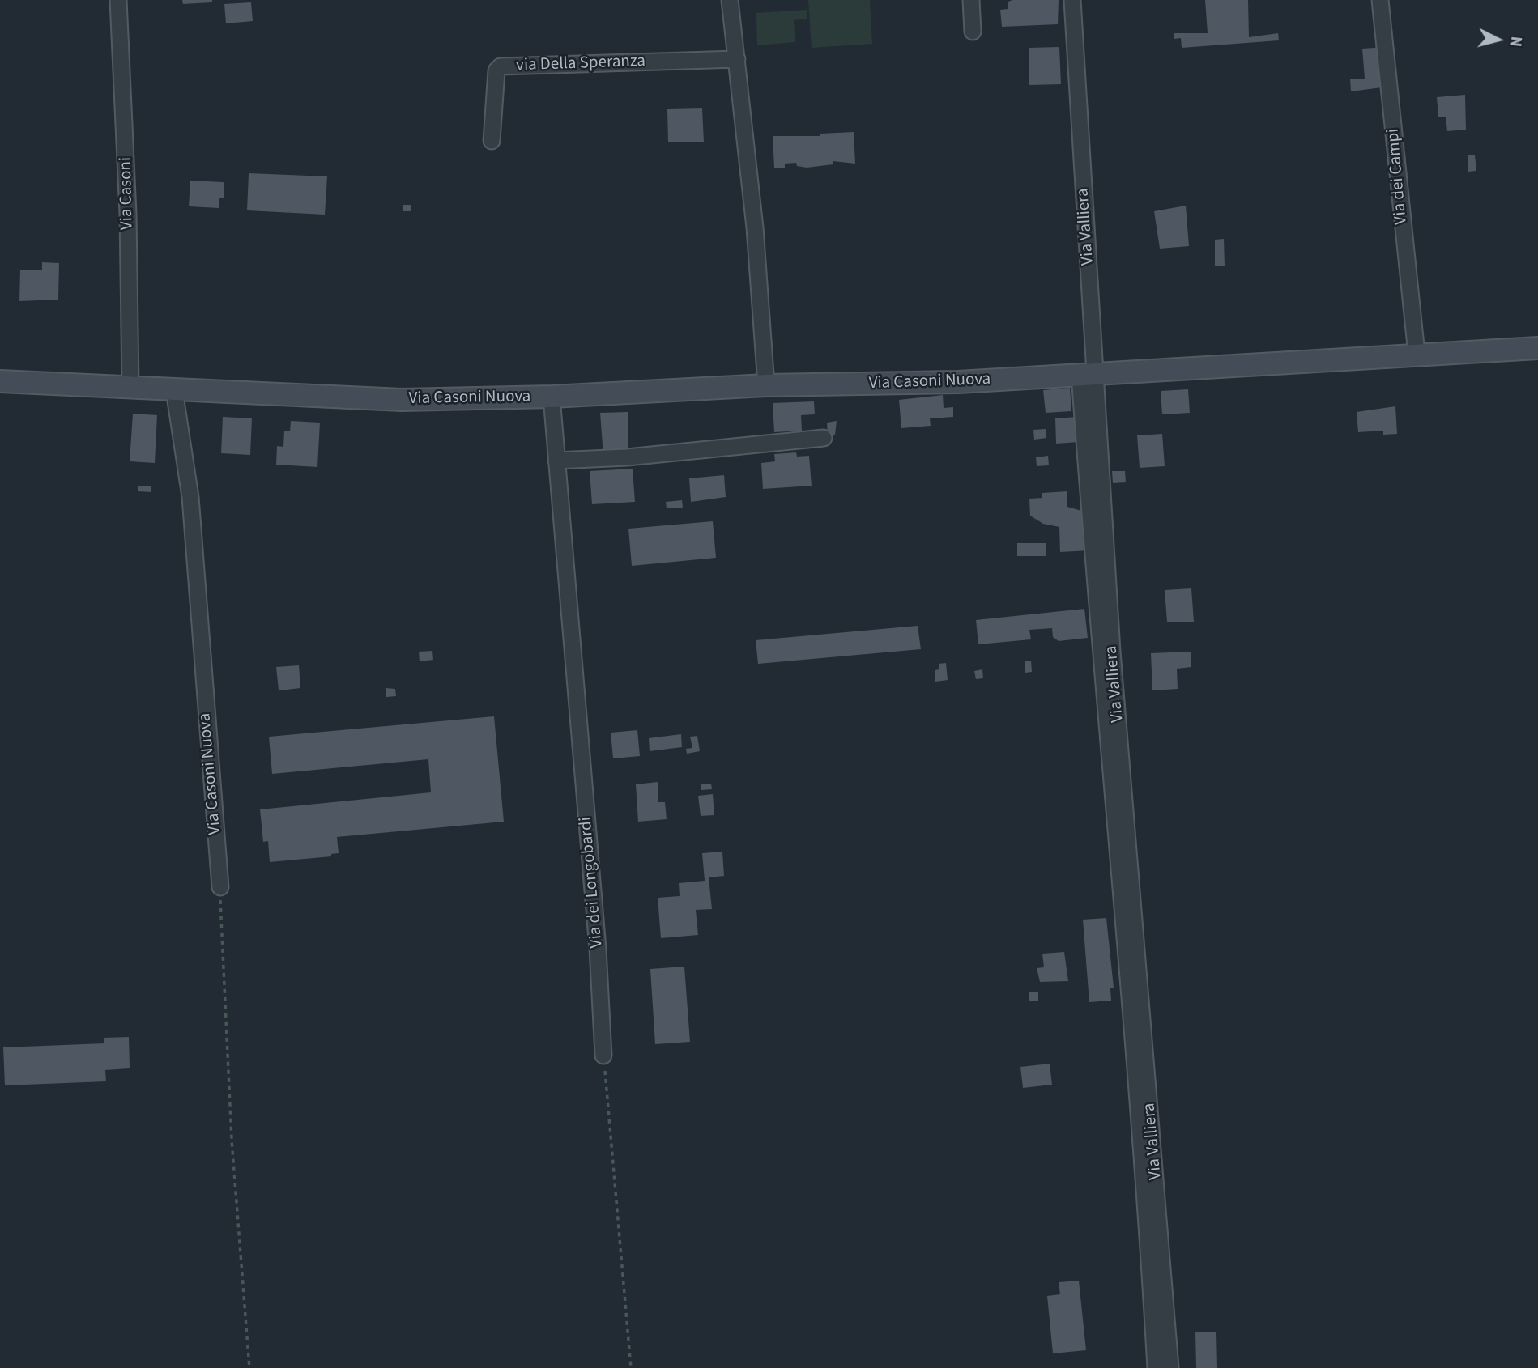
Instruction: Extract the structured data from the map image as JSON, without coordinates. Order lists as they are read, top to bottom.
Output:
{
  "streets": {
    "main road": ["Via Casoni Nuova"],
    "street": [
      "via Della Speranza",
      "Via dei Campi",
      "Via Casoni",
      "Via Valliera",
      "Via dei Longobardi"
    ]
  },
  "crossings": [
    ["Via dei Campi", "Via Casoni Nuova"],
    ["Via Casoni", "Via Casoni Nuova"],
    ["Via Valliera", "Via Casoni Nuova"],
    ["Via Casoni Nuova", "Via dei Longobardi"]
  ],
  "north": "right"
}
